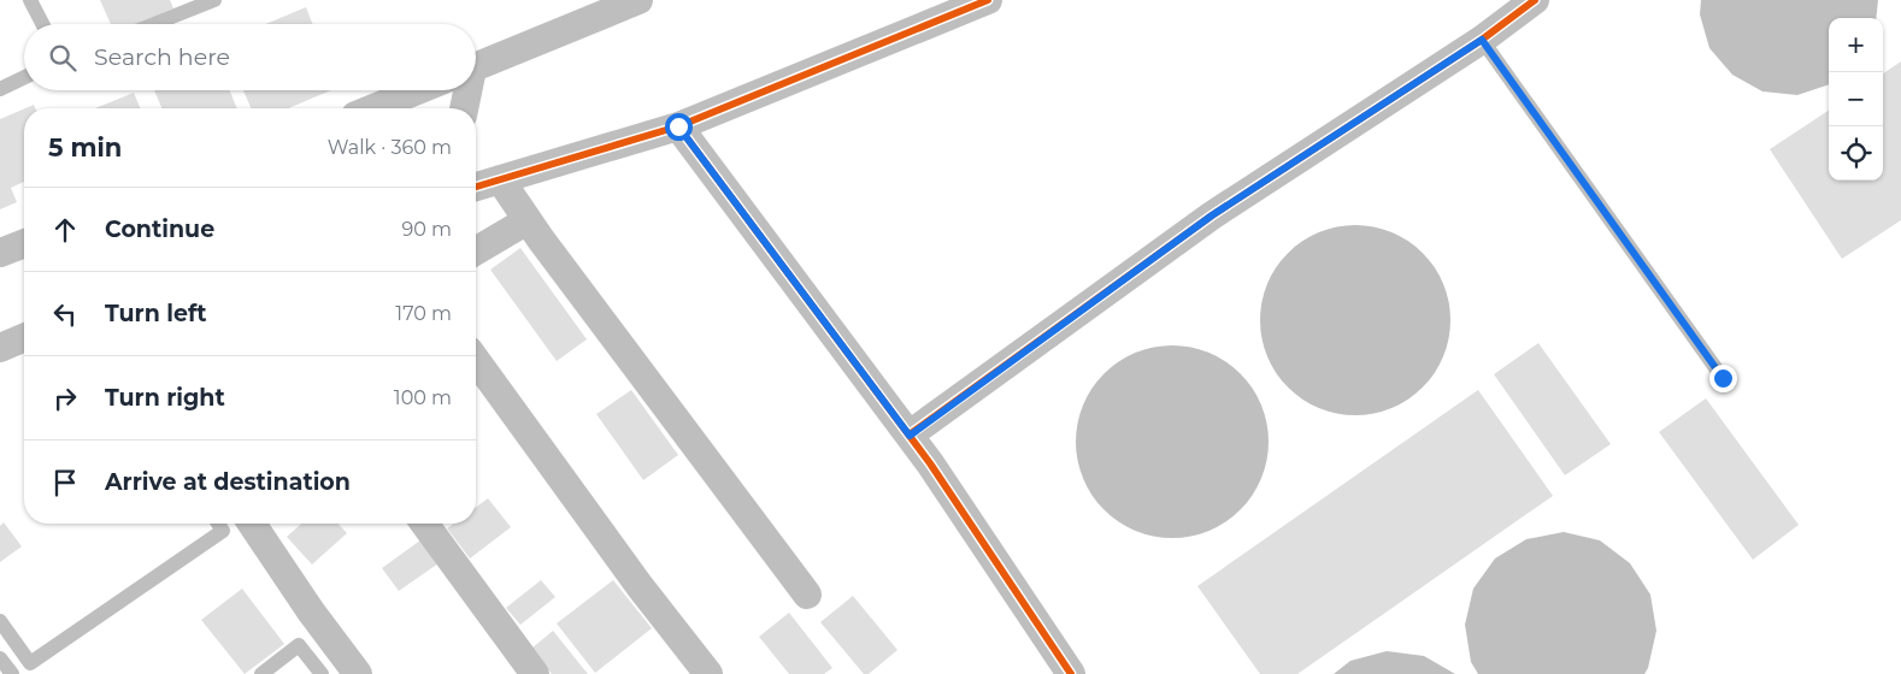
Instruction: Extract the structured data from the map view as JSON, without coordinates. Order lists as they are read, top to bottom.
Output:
{
  "page": {
    "map_buttons": ["+", "−"],
    "search": "Search here",
    "heading": ["5 min", "Walk · 360 m"],
    "list": [
      ["Continue", "90 m"],
      ["Turn left", "170 m"],
      ["Turn right", "100 m"],
      "Arrive at destination"
    ]
  }
}
